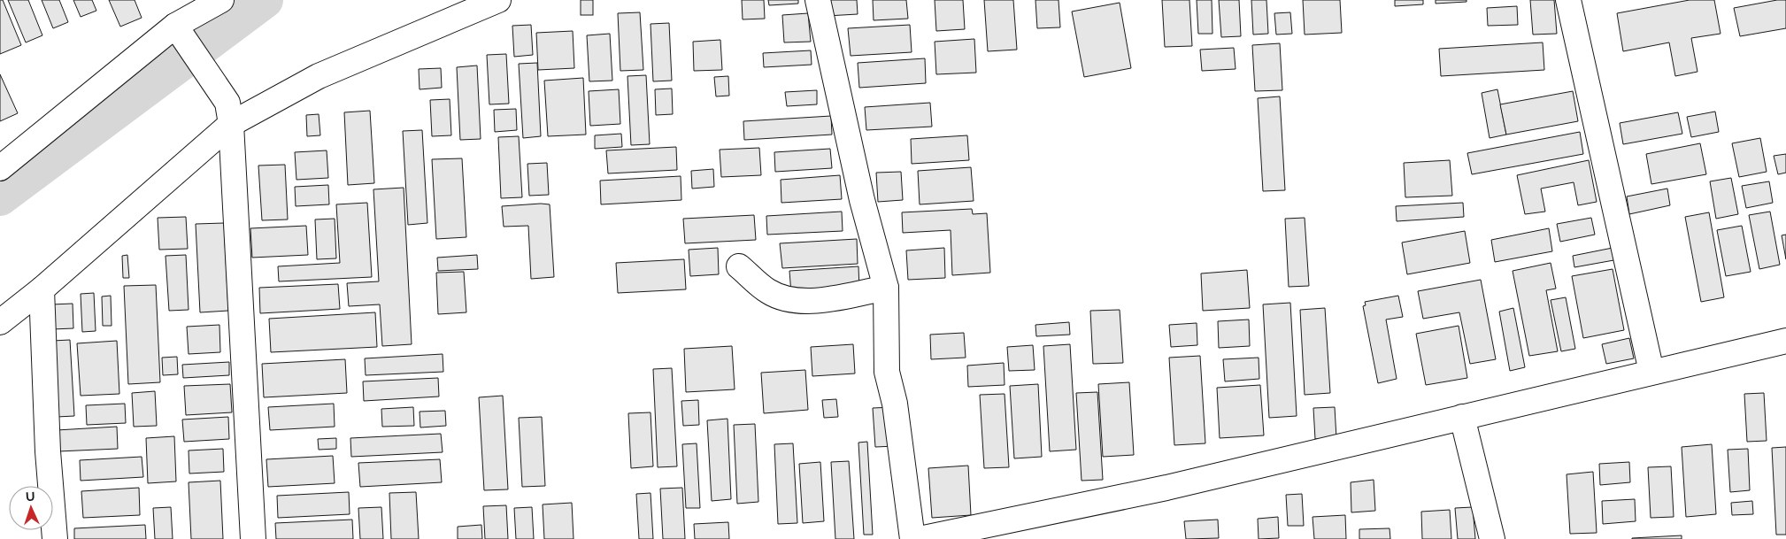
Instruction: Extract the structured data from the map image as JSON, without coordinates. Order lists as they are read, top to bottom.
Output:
{
  "north": "top"
}
